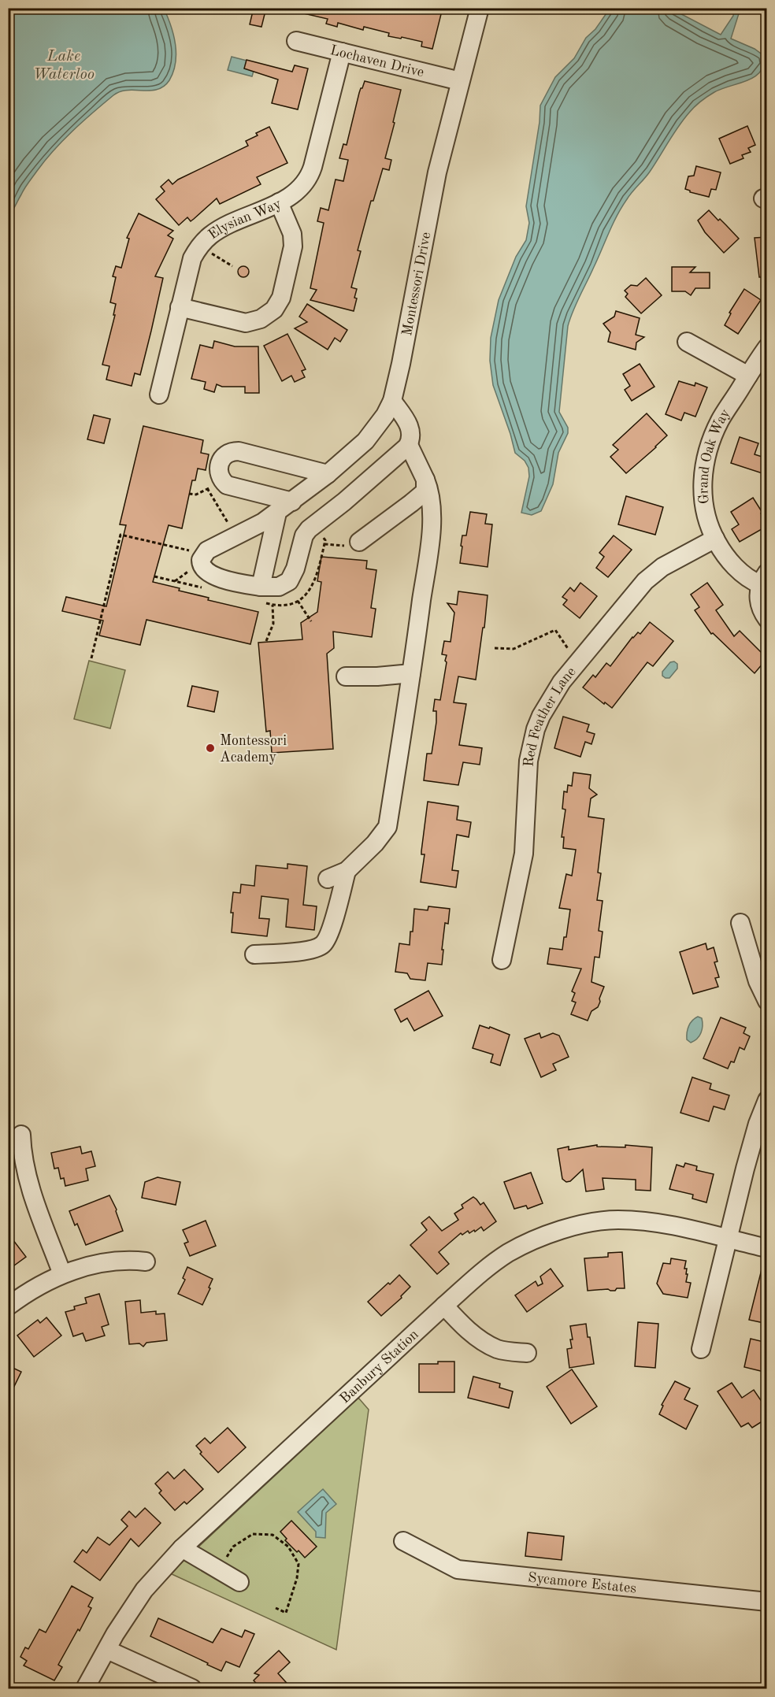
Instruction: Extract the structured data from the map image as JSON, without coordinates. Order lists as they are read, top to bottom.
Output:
{
  "streets": {
    "street": [
      "Lochaven Drive",
      "Elysian Way",
      "Montessori Drive",
      "Grand Oak Way",
      "Red Feather Lane",
      "Banbury Station",
      "Sycamore Estates"
    ]
  },
  "crossings": [
    ["Lochaven Drive", "Elysian Way"],
    ["Lochaven Drive", "Montessori Drive"],
    ["Grand Oak Way", "Red Feather Lane"]
  ],
  "water": ["Lake Waterloo"],
  "places": ["Montessori Academy"]
}
